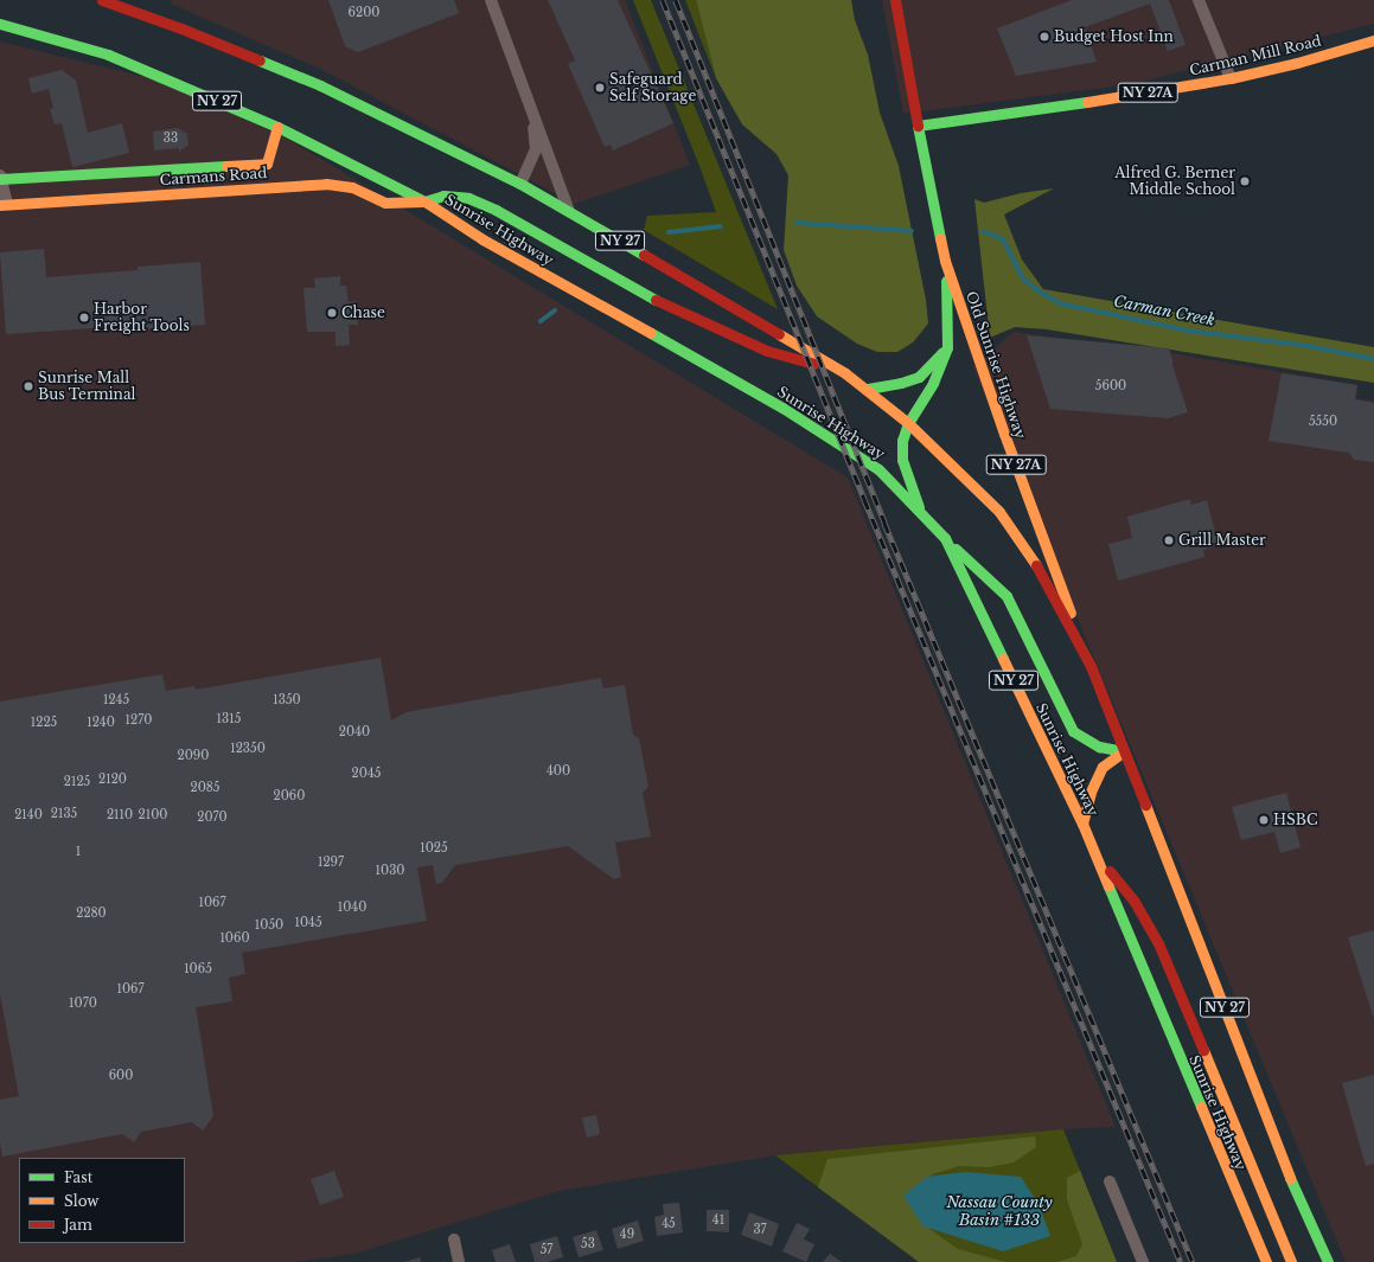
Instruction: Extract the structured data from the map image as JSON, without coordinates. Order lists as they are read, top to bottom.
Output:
{
  "streets": {
    "main road": [
      "Carman Mill Road",
      "NY 27A",
      "NY 27",
      "Carmans Road",
      "Sunrise Highway",
      "Old Sunrise Highway"
    ]
  },
  "crossings": [
    ["Carman Mill Road", "Old Sunrise Highway"],
    ["NY 27", "Carmans Road"],
    ["NY 27", "Old Sunrise Highway"],
    ["Carmans Road", "Sunrise Highway"],
    ["Sunrise Highway", "Old Sunrise Highway"]
  ],
  "water": ["Carman Creek", "Nassau County Basin #133"],
  "places": [
    "Budget Host Inn",
    "Safeguard Self Storage",
    "Alfred G. Berner Middle School",
    "Chase",
    "Harbor Freight Tools",
    "Sunrise Mall Bus Terminal",
    "Grill Master",
    "HSBC"
  ],
  "house_numbers": [
    "6200",
    "33",
    "5600",
    "5550",
    "1245",
    "1350",
    "1315",
    "1270",
    "1225",
    "1240",
    "2040",
    "12350",
    "2090",
    "400",
    "2045",
    "2120",
    "2125",
    "2085",
    "2060",
    "2135",
    "2140",
    "2110",
    "2100",
    "2070",
    "1025",
    "1",
    "1297",
    "1030",
    "1067",
    "1040",
    "2280",
    "1045",
    "1050",
    "1060",
    "1065",
    "1067",
    "1070",
    "600",
    "41",
    "45",
    "37",
    "49",
    "53",
    "57"
  ],
  "legend": ["Fast", "Slow", "Jam"]
}
